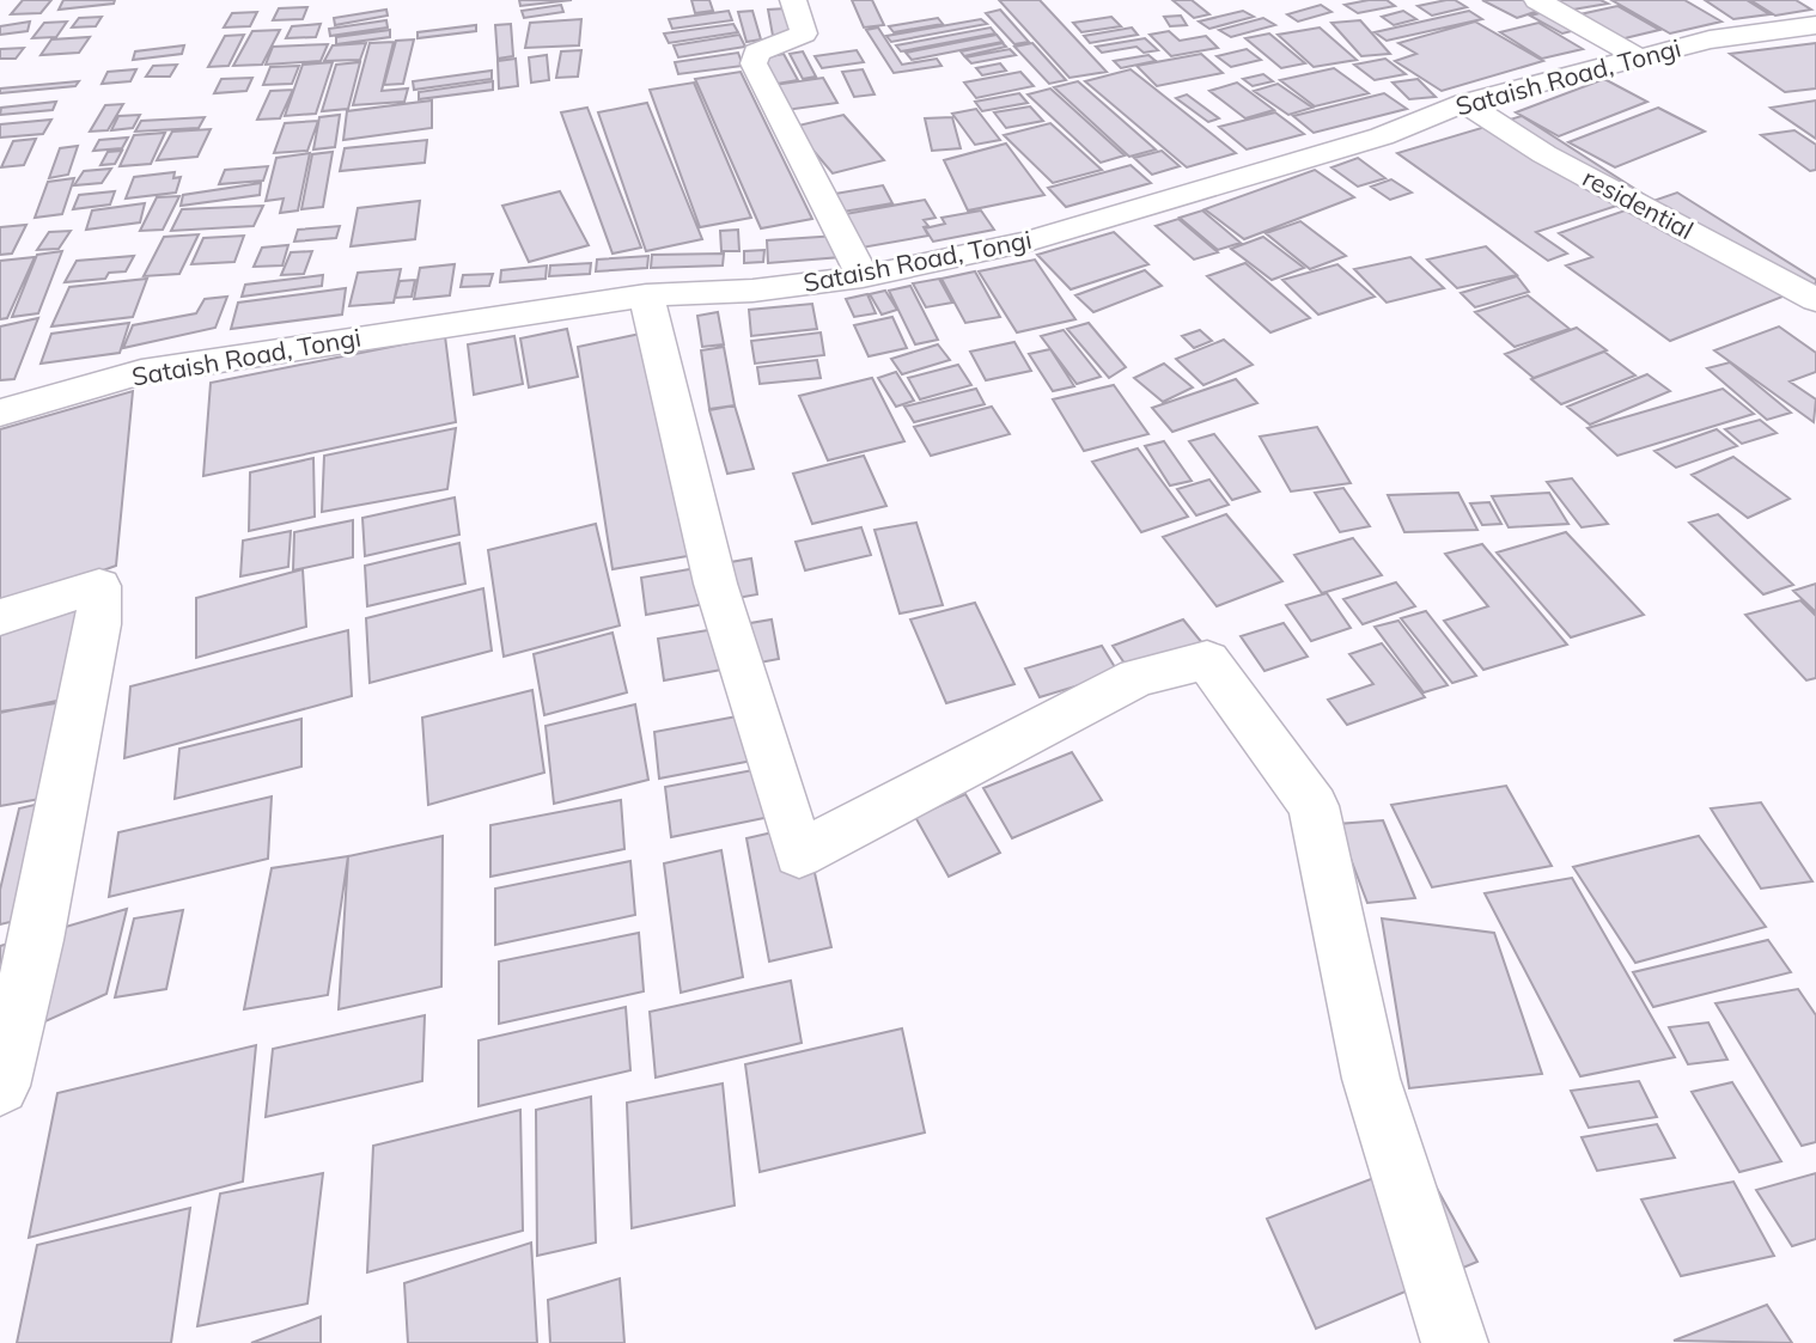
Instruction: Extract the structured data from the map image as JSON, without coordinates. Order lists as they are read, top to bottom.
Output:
{
  "streets": {
    "street": ["Sataish Road, Tongi", "residential"]
  },
  "crossings": [
    ["Sataish Road, Tongi", "residential"]
  ]
}
